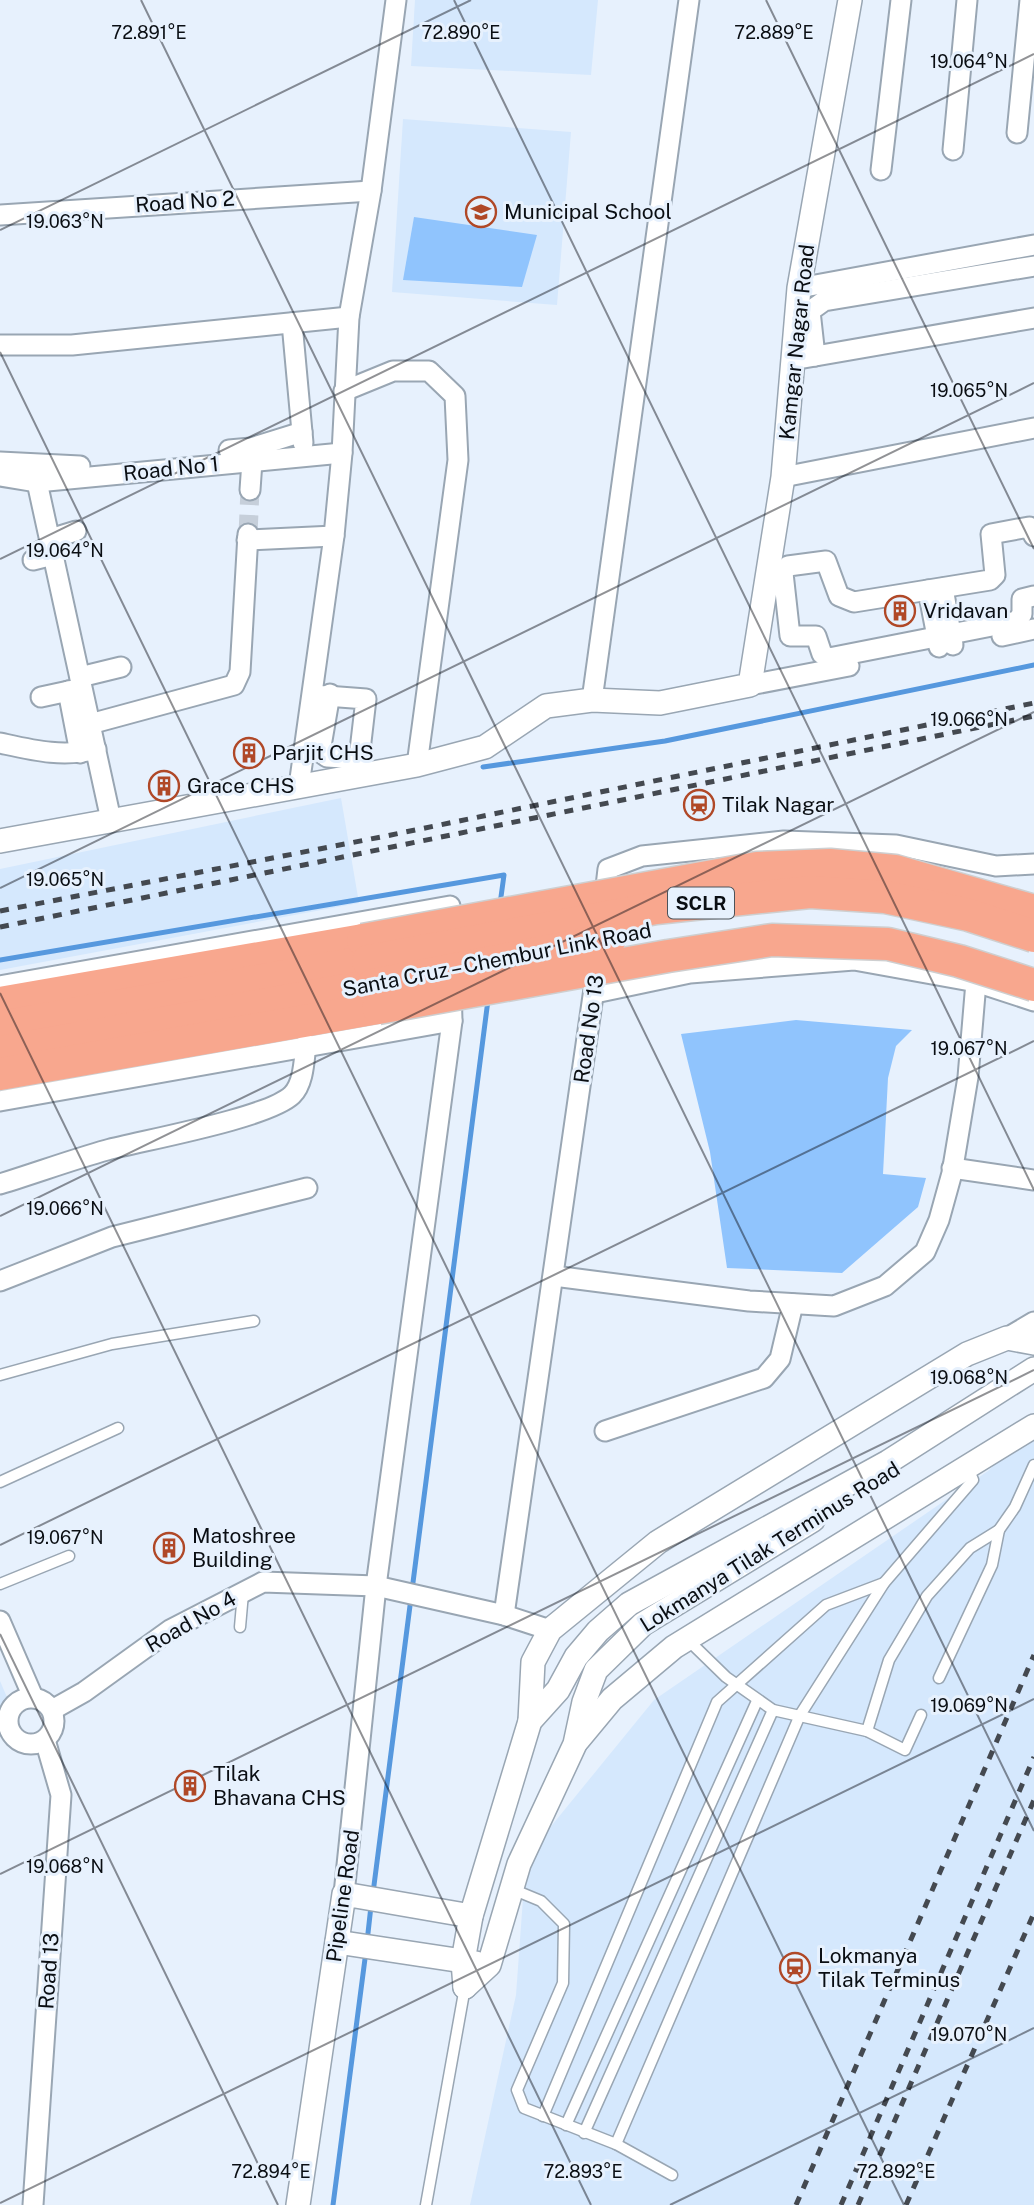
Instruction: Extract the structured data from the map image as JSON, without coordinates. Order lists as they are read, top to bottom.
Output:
{
  "streets": {
    "highway": ["SCLR", "Santa Cruz – Chembur Link Road"],
    "street": [
      "Road No 2",
      "Kamgar Nagar Road",
      "Road No 1",
      "Road No 13",
      "Lokmanya Tilak Terminus Road",
      "Road No 4",
      "Pipeline Road",
      "Road 13"
    ]
  },
  "crossings": [
    ["Road No 13", "Road No 4"],
    ["Road No 4", "Pipeline Road"],
    ["Road No 4", "Road 13"]
  ],
  "places": {
    "school or university": ["Municipal School"],
    "building": [
      "Vridavan",
      "Parjit CHS",
      "Grace CHS",
      "Matoshree Building",
      "Tilak Bhavana CHS"
    ],
    "station": ["Tilak Nagar", "Lokmanya Tilak Terminus"]
  },
  "coordinates": [
    "72.891°E",
    "72.890°E",
    "72.889°E",
    "19.064°N",
    "19.063°N",
    "19.065°N",
    "19.066°N",
    "19.067°N",
    "19.068°N",
    "19.069°N",
    "19.070°N",
    "72.894°E",
    "72.893°E",
    "72.892°E"
  ]
}
